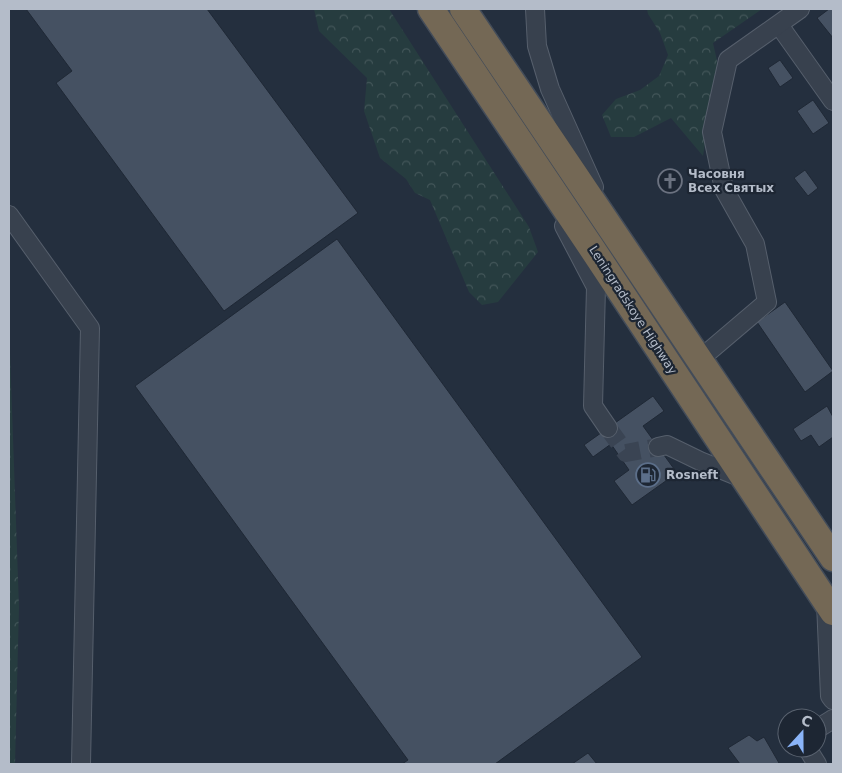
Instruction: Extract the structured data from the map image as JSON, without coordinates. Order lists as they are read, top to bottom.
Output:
{
  "streets": {
    "highway": ["Leningradskoye Highway"]
  },
  "places": {
    "church": ["Часовня Всех Святых"],
    "fuel station": ["Rosneft"]
  },
  "north": "top"
}
